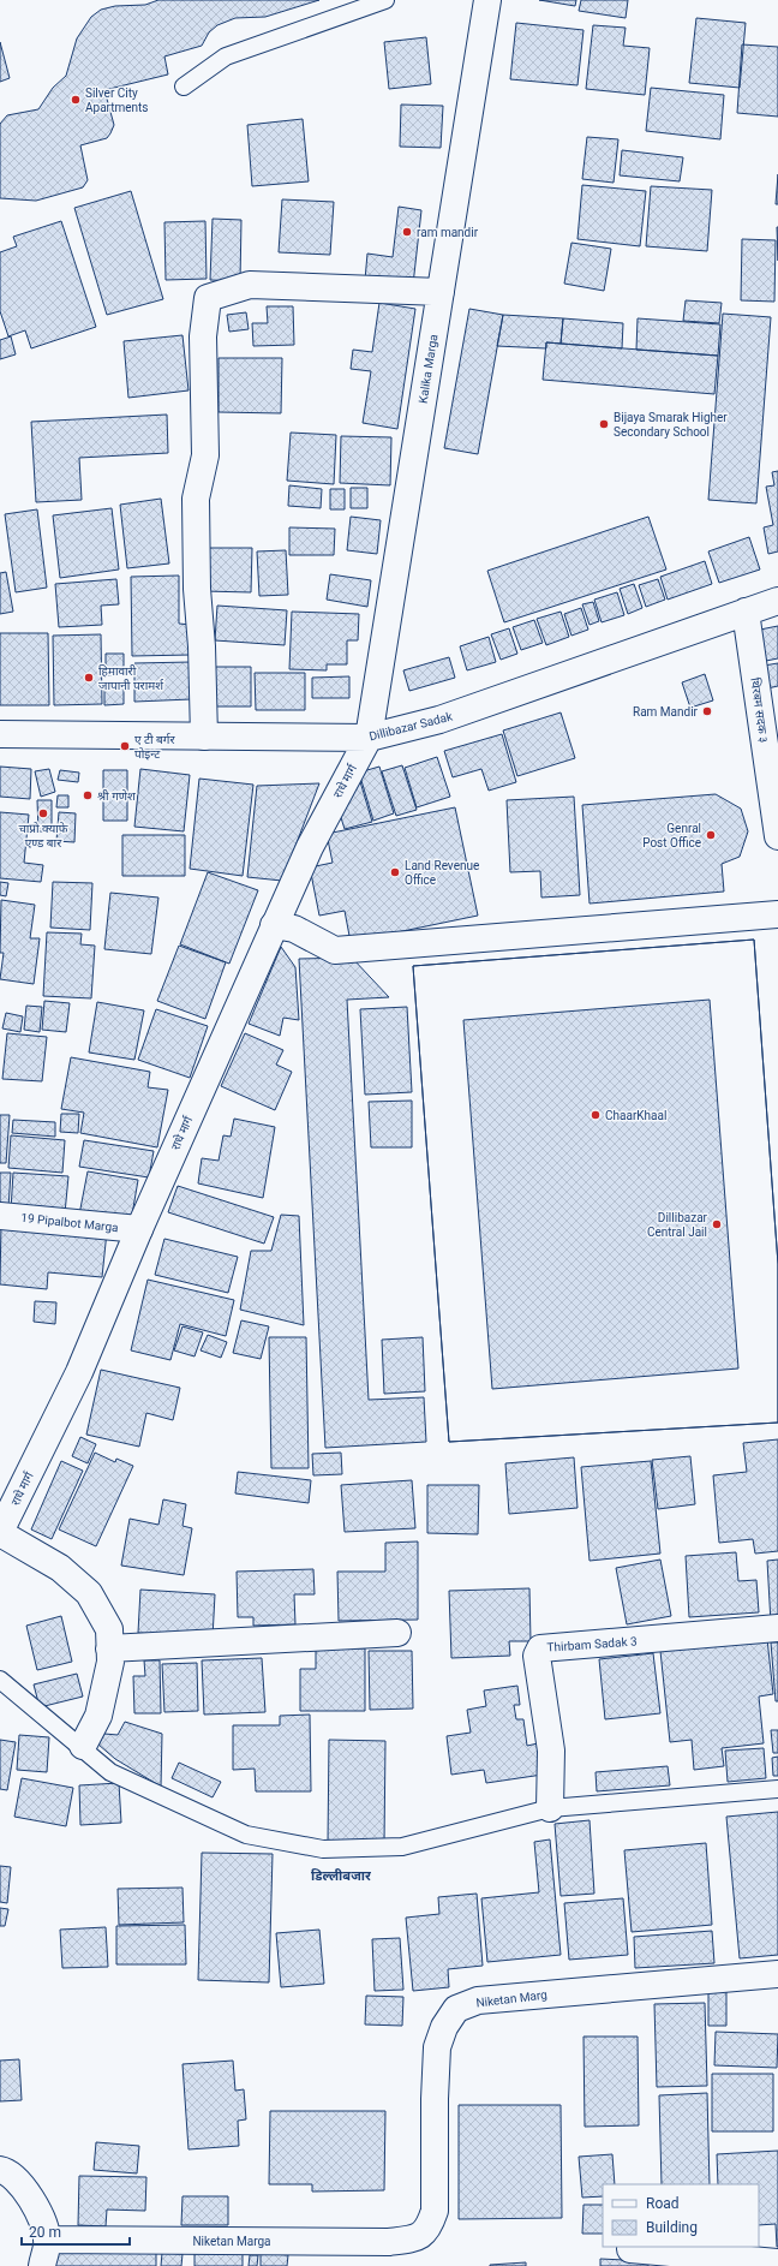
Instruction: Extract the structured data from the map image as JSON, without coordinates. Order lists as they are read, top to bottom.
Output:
{
  "streets": {
    "street": [
      "Kalika Marga",
      "थिरबम सदक ३",
      "Dillibazar Sadak",
      "राधे मार्ग",
      "19 Pipalbot Marga",
      "Thirbam Sadak 3",
      "Niketan Marg",
      "Niketan Marga"
    ]
  },
  "crossings": [
    ["Kalika Marga", "Dillibazar Sadak"],
    ["Kalika Marga", "राधे मार्ग"],
    ["थिरबम सदक ३", "Dillibazar Sadak"],
    ["Dillibazar Sadak", "राधे मार्ग"],
    ["राधे मार्ग", "19 Pipalbot Marga"],
    ["Niketan Marg", "Niketan Marga"]
  ],
  "districts": ["डिल्लीबजार"],
  "places": [
    "Silver City Apartments",
    "ram mandir",
    "Bijaya Smarak Higher Secondary School",
    "हिमावारी जापानी परामर्श",
    "Ram Mandir",
    "ए टी बर्गर पोइन्ट",
    "श्री गणेश",
    "चाप्रो क्याफे एण्ड बार",
    "Genral Post Office",
    "Land Revenue Office",
    "ChaarKhaal",
    "Dillibazar Central Jail"
  ],
  "legend": ["Road", "Building"],
  "scale_bar": "20 m"
}
